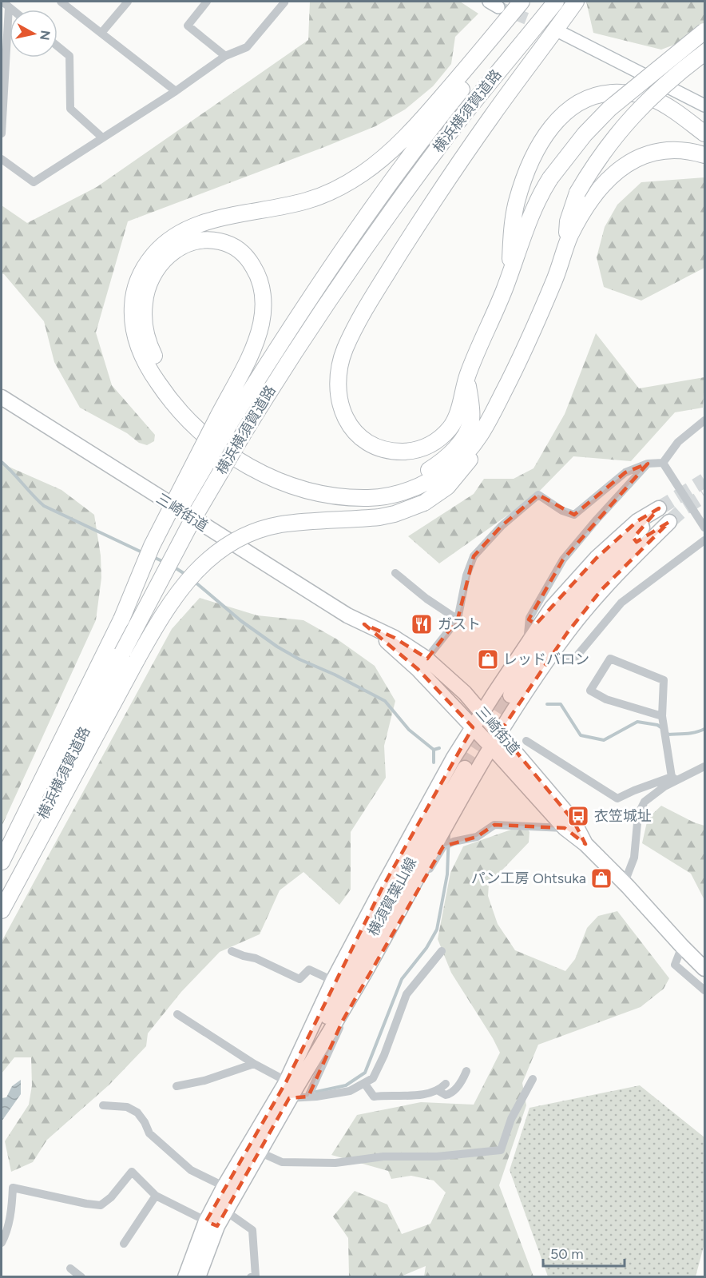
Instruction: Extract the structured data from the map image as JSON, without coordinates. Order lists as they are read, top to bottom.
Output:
{
  "streets": {
    "highway": ["横浜横須賀道路"],
    "main road": ["三崎街道", "横須賀葉山線"]
  },
  "places": {
    "restaurant": ["ガスト"],
    "shop": ["レッドバロン", "パン工房 Ohtsuka"],
    "bus stop": ["衣笠城址"]
  },
  "scale_bar": "50 m",
  "north": "right"
}
